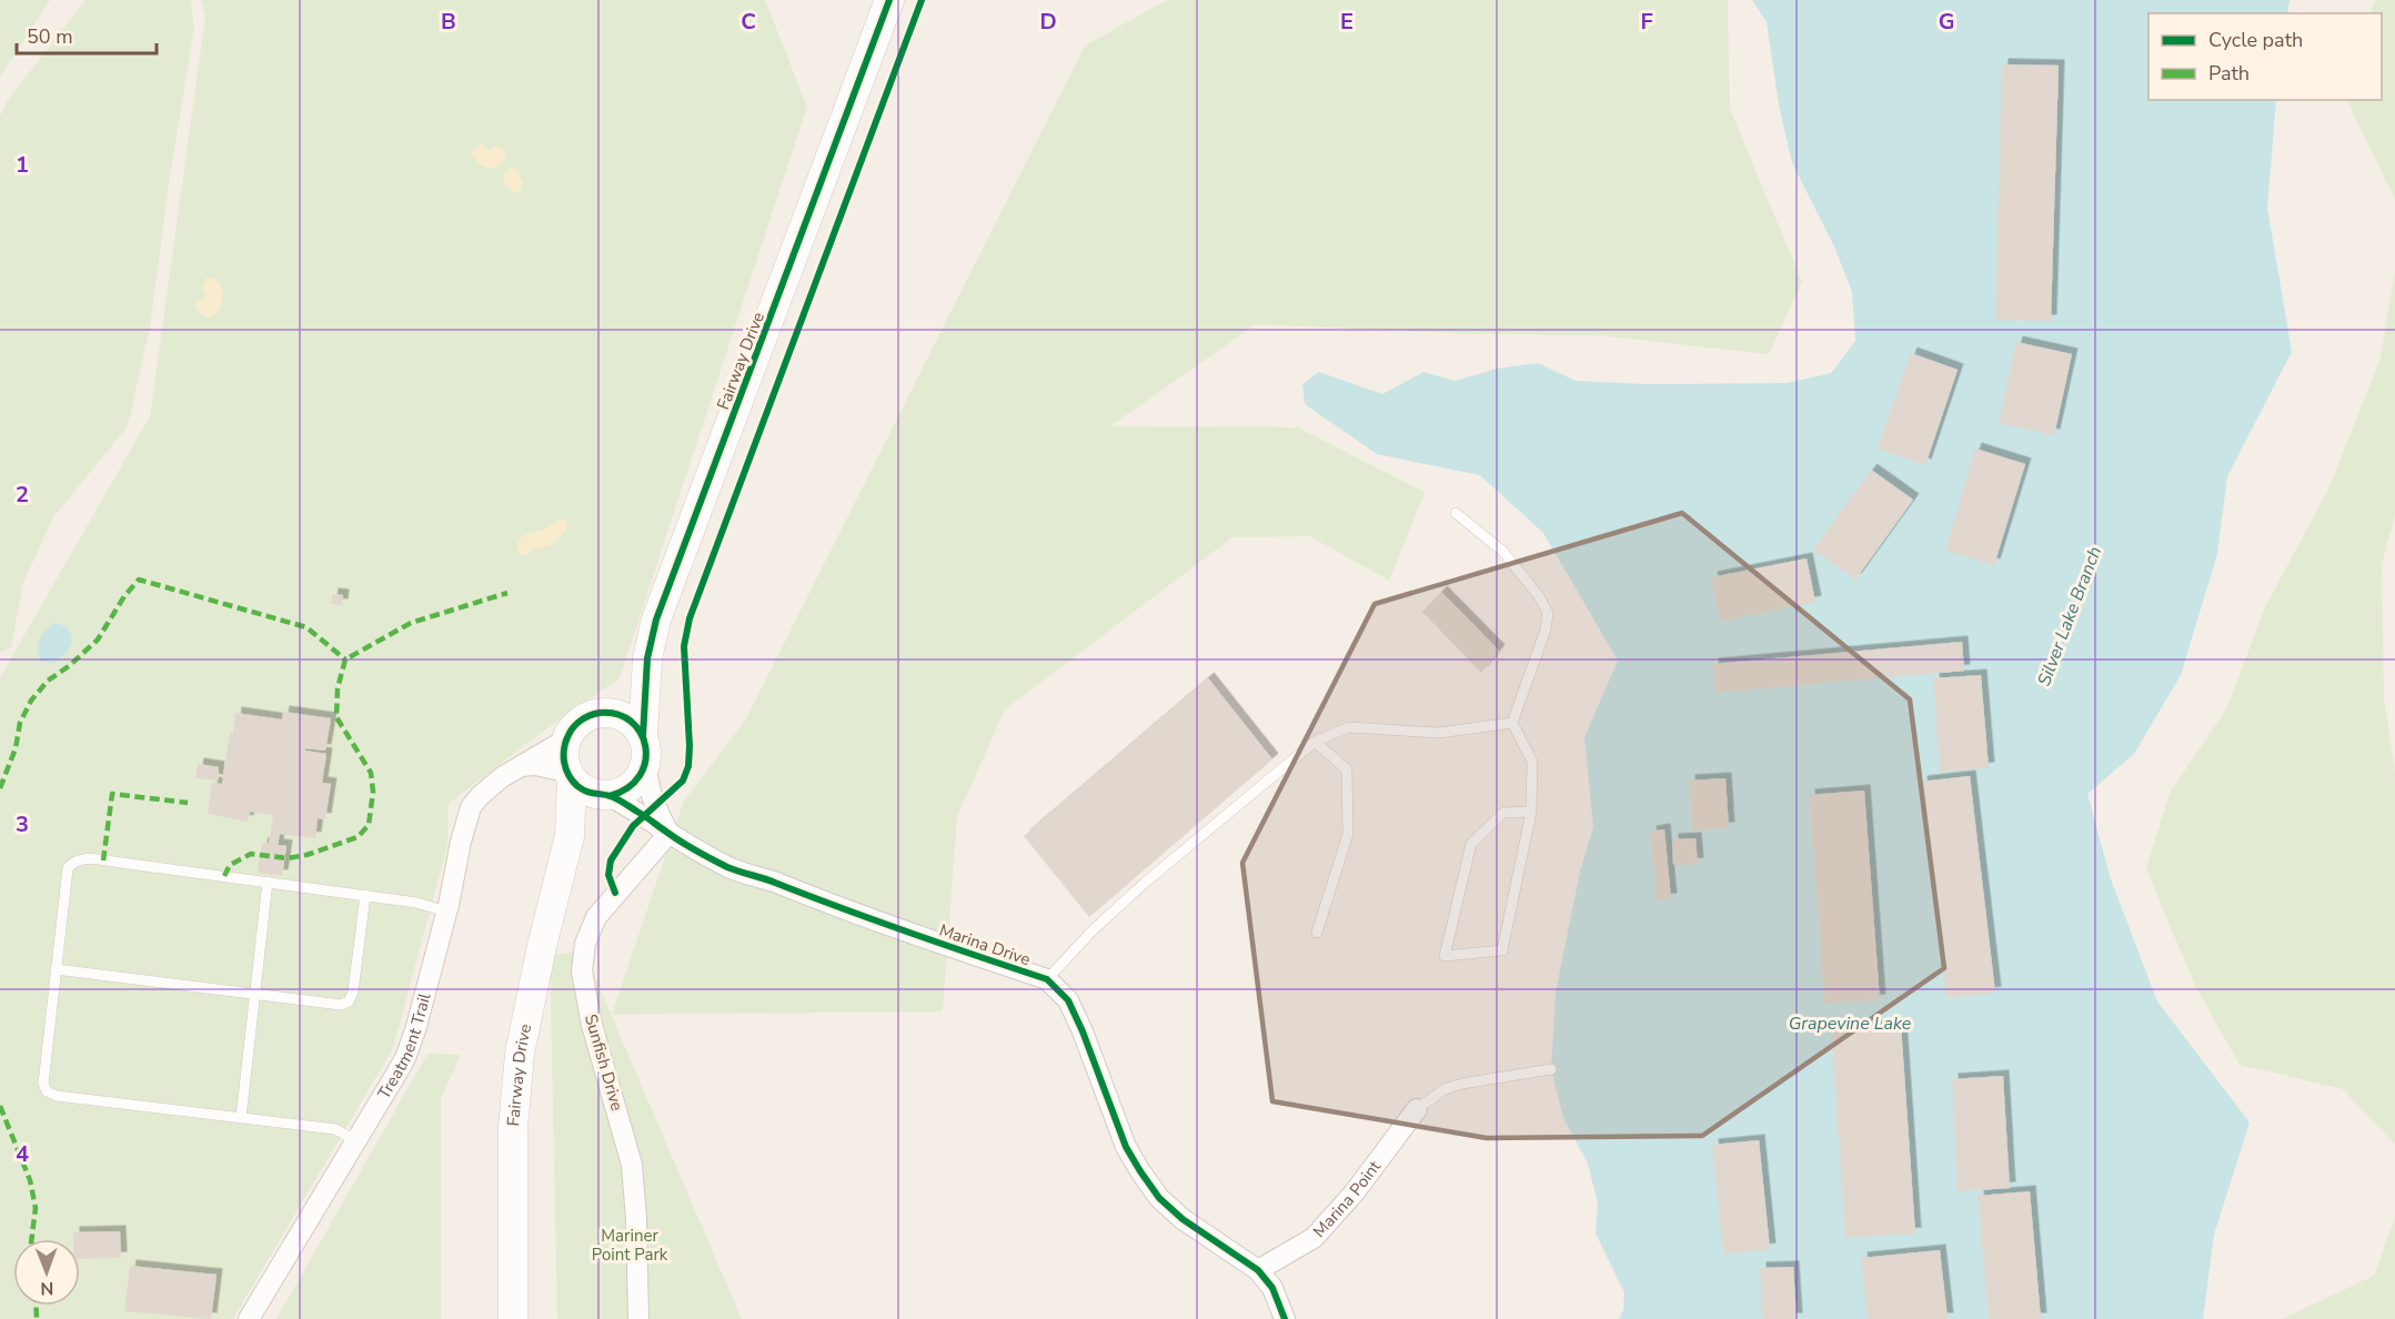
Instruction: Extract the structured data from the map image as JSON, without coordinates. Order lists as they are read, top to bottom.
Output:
{
  "streets": {
    "street": [
      "Fairway Drive",
      "Marina Drive",
      "Treatment Trail",
      "Sunfish Drive",
      "Marina Point"
    ]
  },
  "crossings": [
    ["Fairway Drive", "Marina Drive"],
    ["Fairway Drive", "Treatment Trail"],
    ["Marina Drive", "Treatment Trail"],
    ["Marina Drive", "Sunfish Drive"],
    ["Marina Drive", "Marina Point"]
  ],
  "water": ["Silver Lake Branch", "Grapevine Lake"],
  "parks": ["Mariner Point Park"],
  "legend": ["Cycle path", "Path"],
  "scale_bar": "50 m",
  "north": "bottom",
  "grid": {
    "columns": [
      "B",
      "C",
      "D",
      "E",
      "F",
      "G"
    ],
    "rows": [
      "1",
      "2",
      "3",
      "4"
    ]
  }
}
